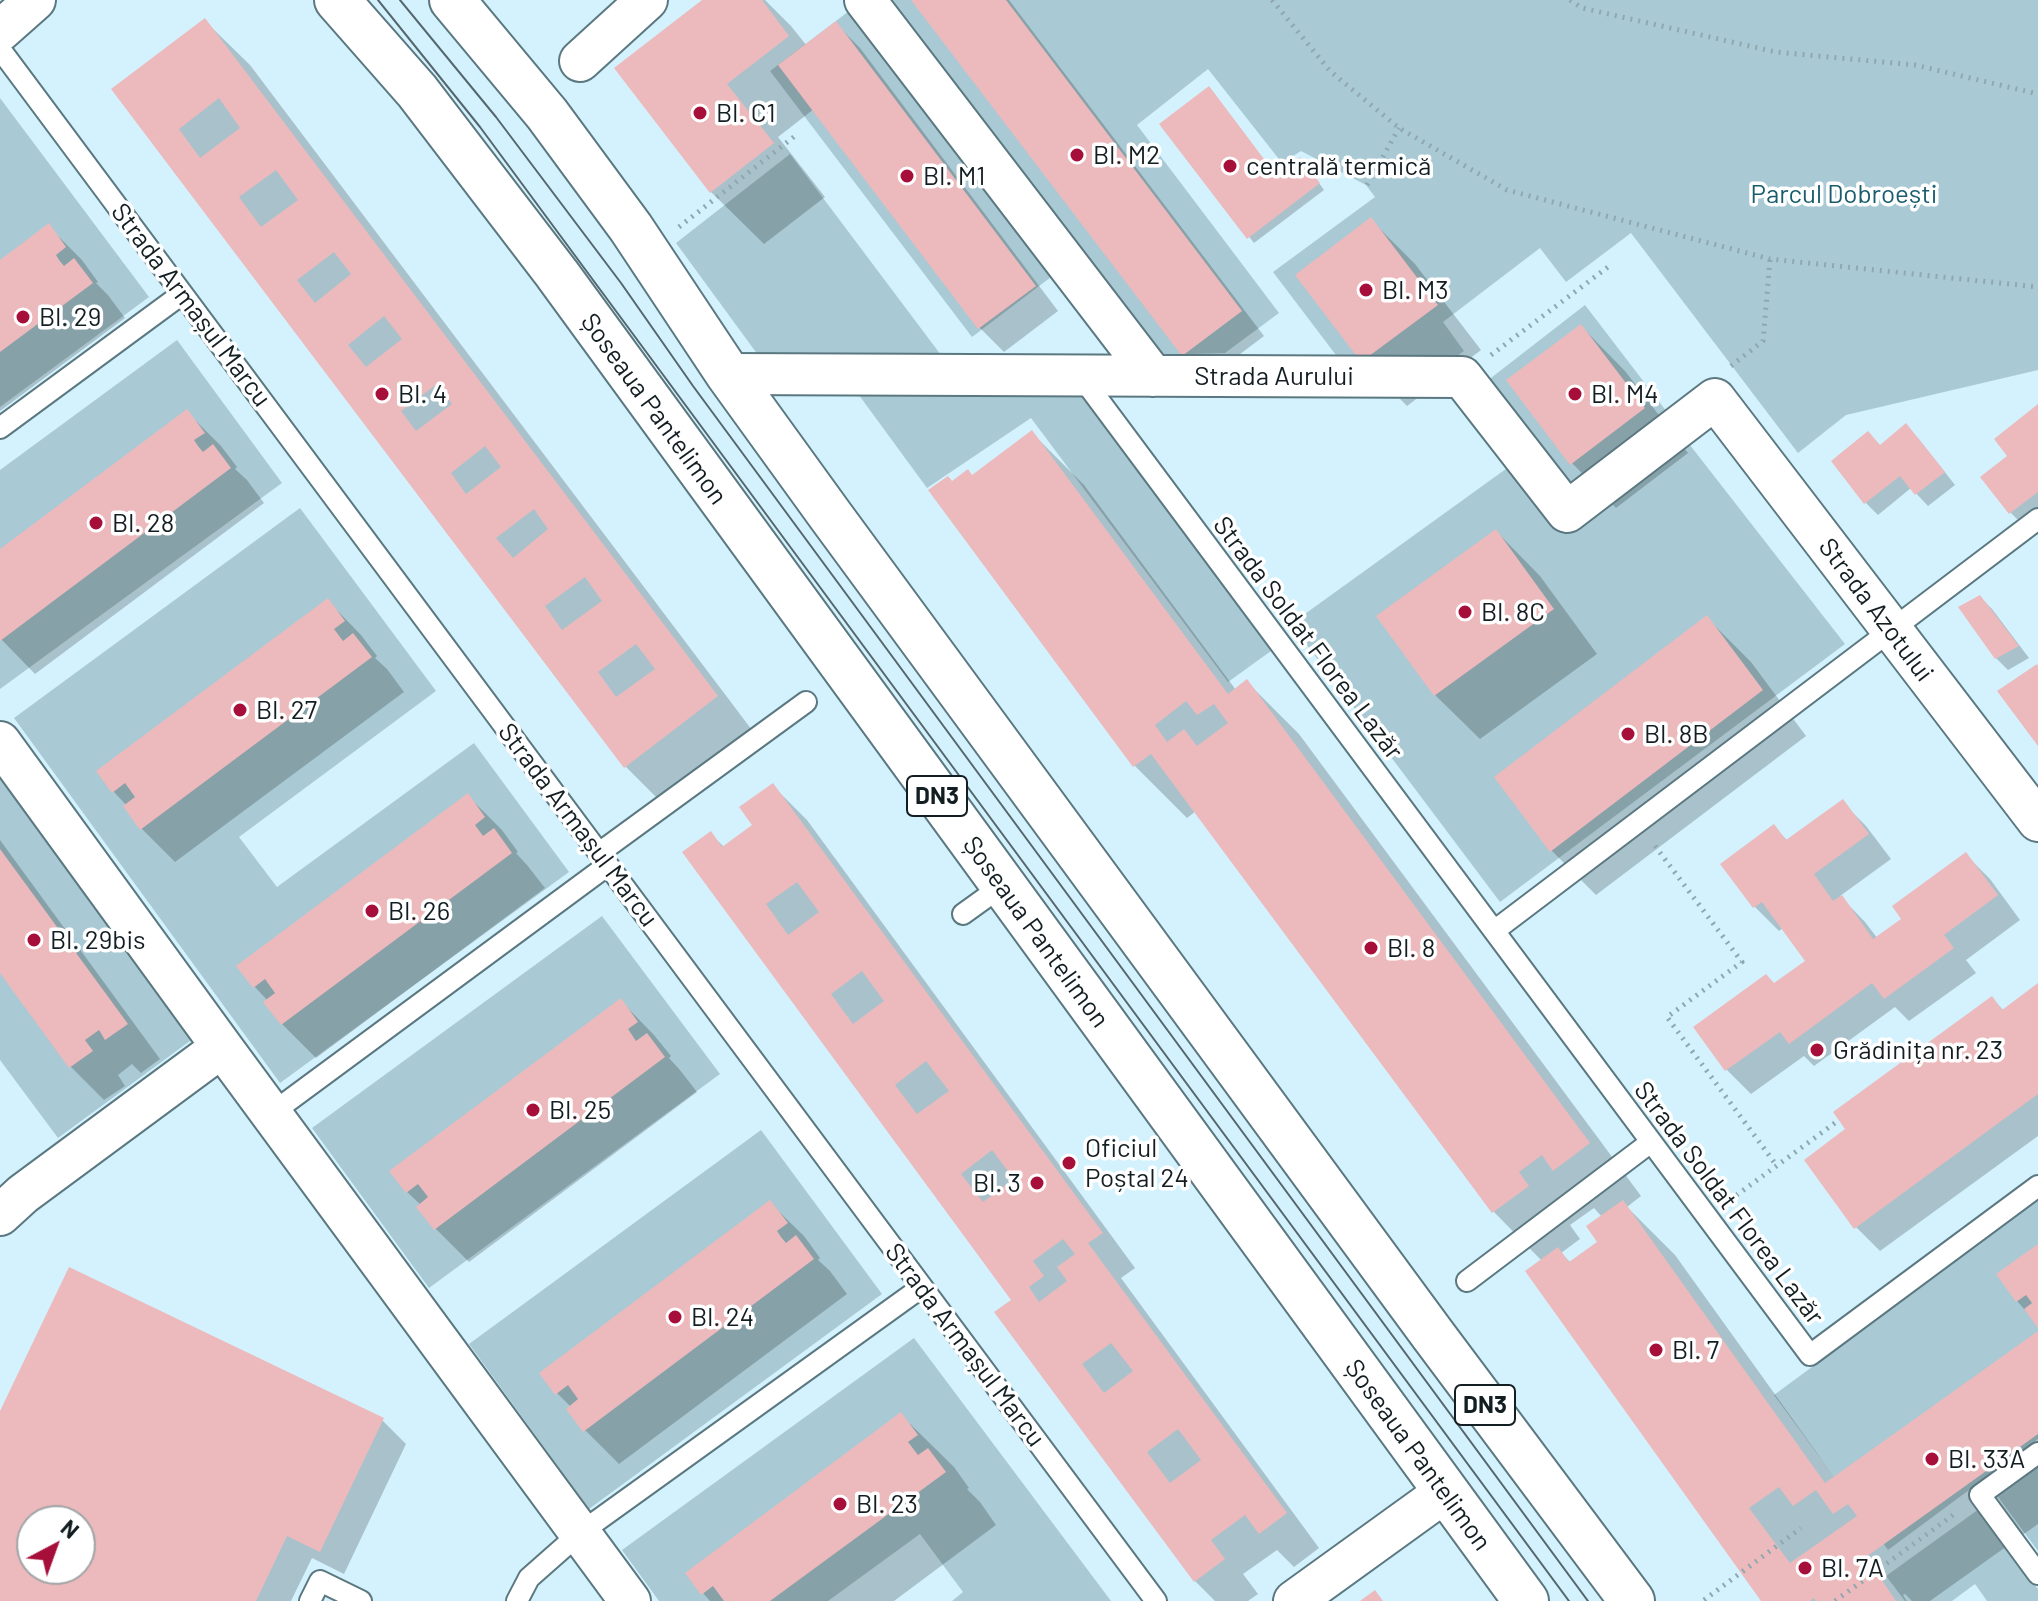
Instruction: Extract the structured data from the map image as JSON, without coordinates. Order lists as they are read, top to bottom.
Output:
{
  "streets": {
    "main road": ["Șoseaua Pantelimon", "DN3"],
    "street": ["Strada Aurului", "Strada Azotului"],
    "lane": ["Strada Armașul Marcu", "Strada Soldat Florea Lazăr"]
  },
  "crossings": [
    ["Strada Aurului", "Strada Soldat Florea Lazăr"],
    ["Strada Aurului", "DN3"]
  ],
  "parks": ["Parcul Dobroești"],
  "places": [
    "Bl. C1",
    "Bl. M2",
    "centrală termică",
    "Bl. M1",
    "Bl. M3",
    "Bl. 29",
    "Bl. 4",
    "Bl. M4",
    "Bl. 28",
    "Bl. 8C",
    "Bl. 27",
    "Bl. 8B",
    "Bl. 26",
    "Bl. 29bis",
    "Bl. 8",
    "Grădinița nr. 23",
    "Bl. 25",
    "Oficiul Poștal 24",
    "Bl. 3",
    "Bl. 24",
    "Bl. 7",
    "Bl. 33A",
    "Bl. 23",
    "Bl. 7A"
  ],
  "north": "top right"
}
